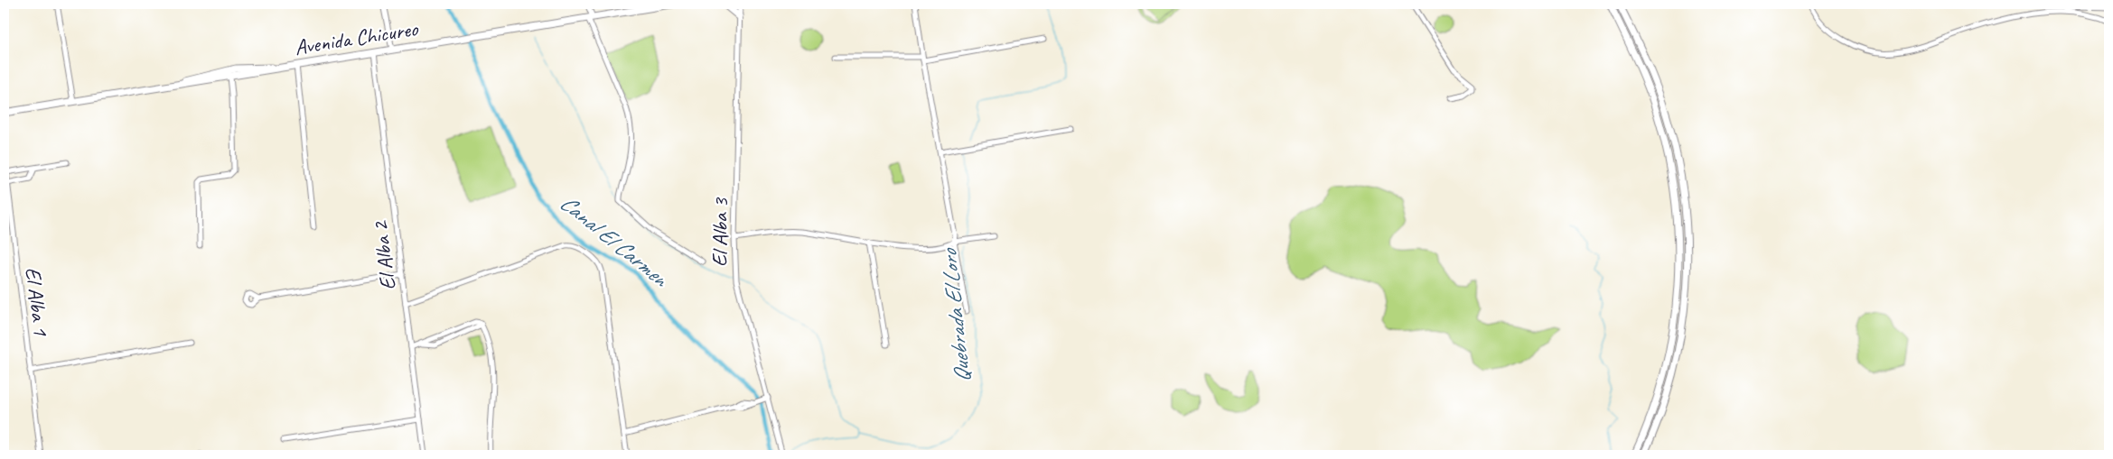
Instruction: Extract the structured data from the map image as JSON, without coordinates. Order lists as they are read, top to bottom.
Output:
{
  "streets": {
    "main road": ["Avenida Chicureo"],
    "street": ["El Alba 3", "El Alba 2", "El Alba 1"]
  },
  "crossings": [
    ["Avenida Chicureo", "El Alba 2"]
  ],
  "water": ["Canal El Carmen", "Quebrada El Loro"]
}
